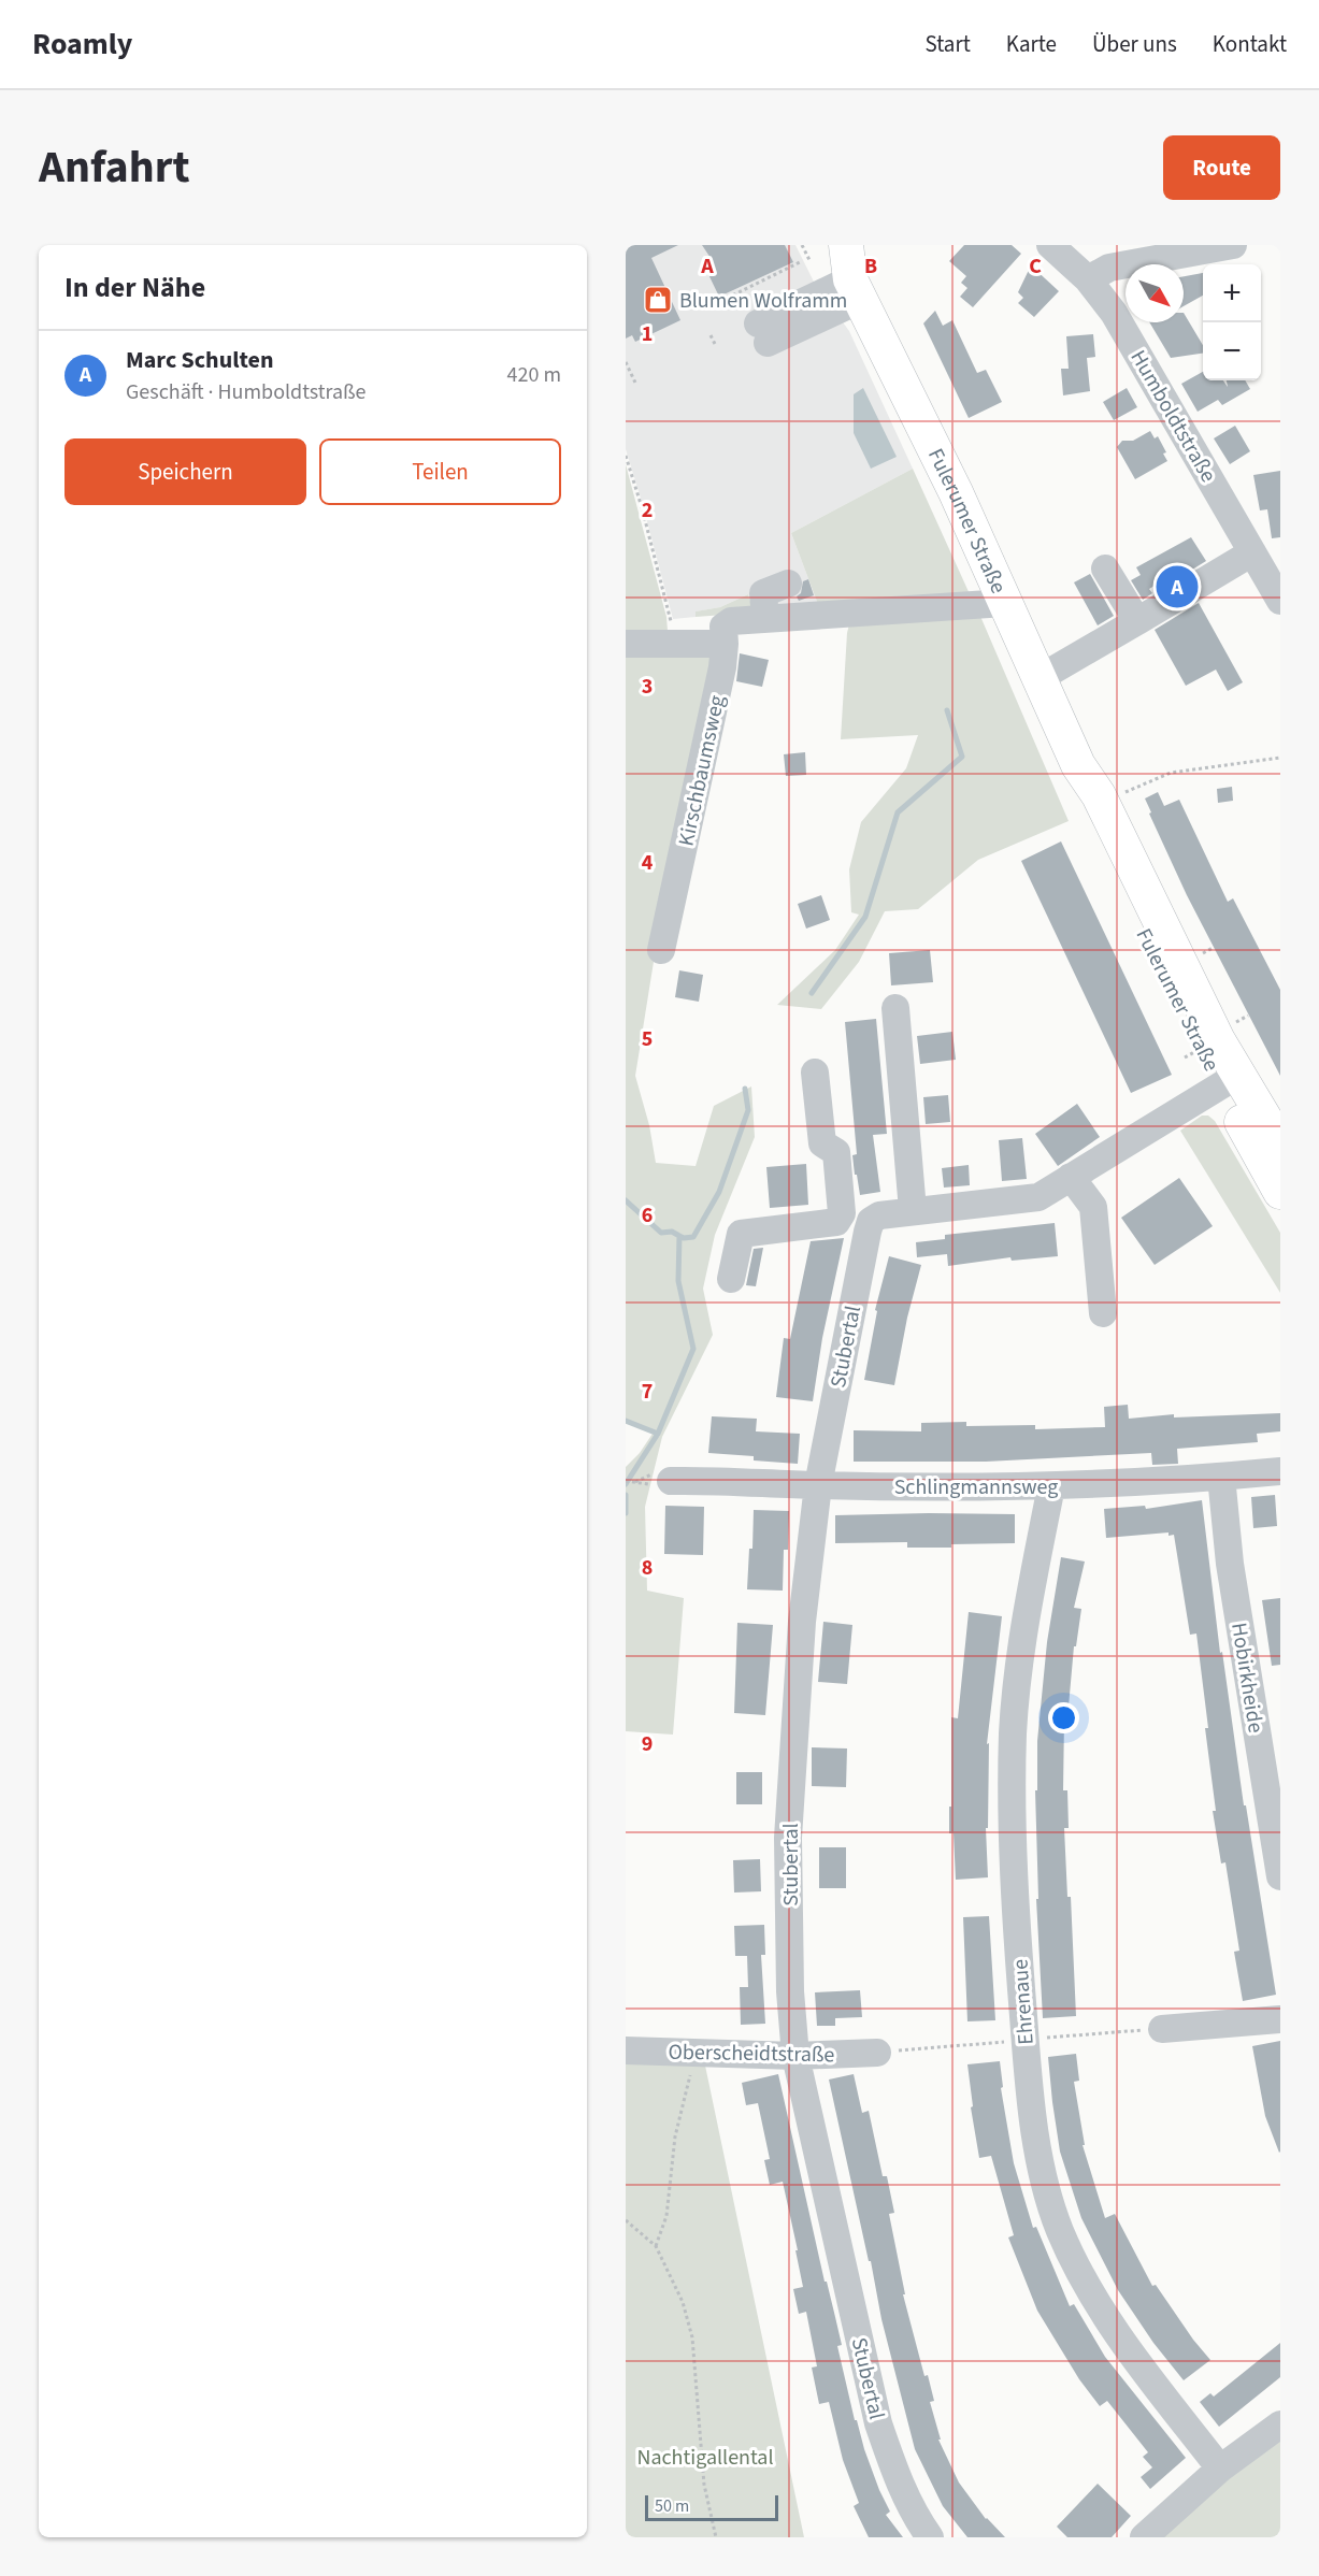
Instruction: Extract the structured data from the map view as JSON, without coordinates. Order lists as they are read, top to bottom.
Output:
{
  "streets": {
    "main road": ["Fulerumer Straße"],
    "street": [
      "Humboldtstraße",
      "Kirschbaumsweg",
      "Stubertal",
      "Schlingmannsweg",
      "Hobirkheide",
      "Ehrenaue",
      "Oberscheidtstraße"
    ]
  },
  "crossings": [
    ["Stubertal", "Schlingmannsweg"],
    ["Stubertal", "Oberscheidtstraße"],
    ["Schlingmannsweg", "Hobirkheide"],
    ["Schlingmannsweg", "Ehrenaue"]
  ],
  "parks": ["Nachtigallental"],
  "places": {
    "shop": ["Blumen Wolframm"]
  },
  "scale_bar": "50 m",
  "north": "bottom right",
  "page": {
    "header": "Roamly",
    "nav": [
      "Start",
      "Karte",
      "Über uns",
      "Kontakt"
    ],
    "title": "Anfahrt",
    "buttons": [
      "Route",
      ["Speichern", "Teilen"]
    ],
    "heading": "In der Nähe",
    "map_buttons": ["+", "−"],
    "list": [
      {
        "mark": "A",
        "name": "Marc Schulten",
        "note": "Geschäft · Humboldtstraße",
        "value": "420 m"
      }
    ],
    "pins": "A",
    "scale": "50 m"
  },
  "grid": {
    "columns": ["A", "B", "C"],
    "rows": [
      "1",
      "2",
      "3",
      "4",
      "5",
      "6",
      "7",
      "8",
      "9"
    ]
  }
}
